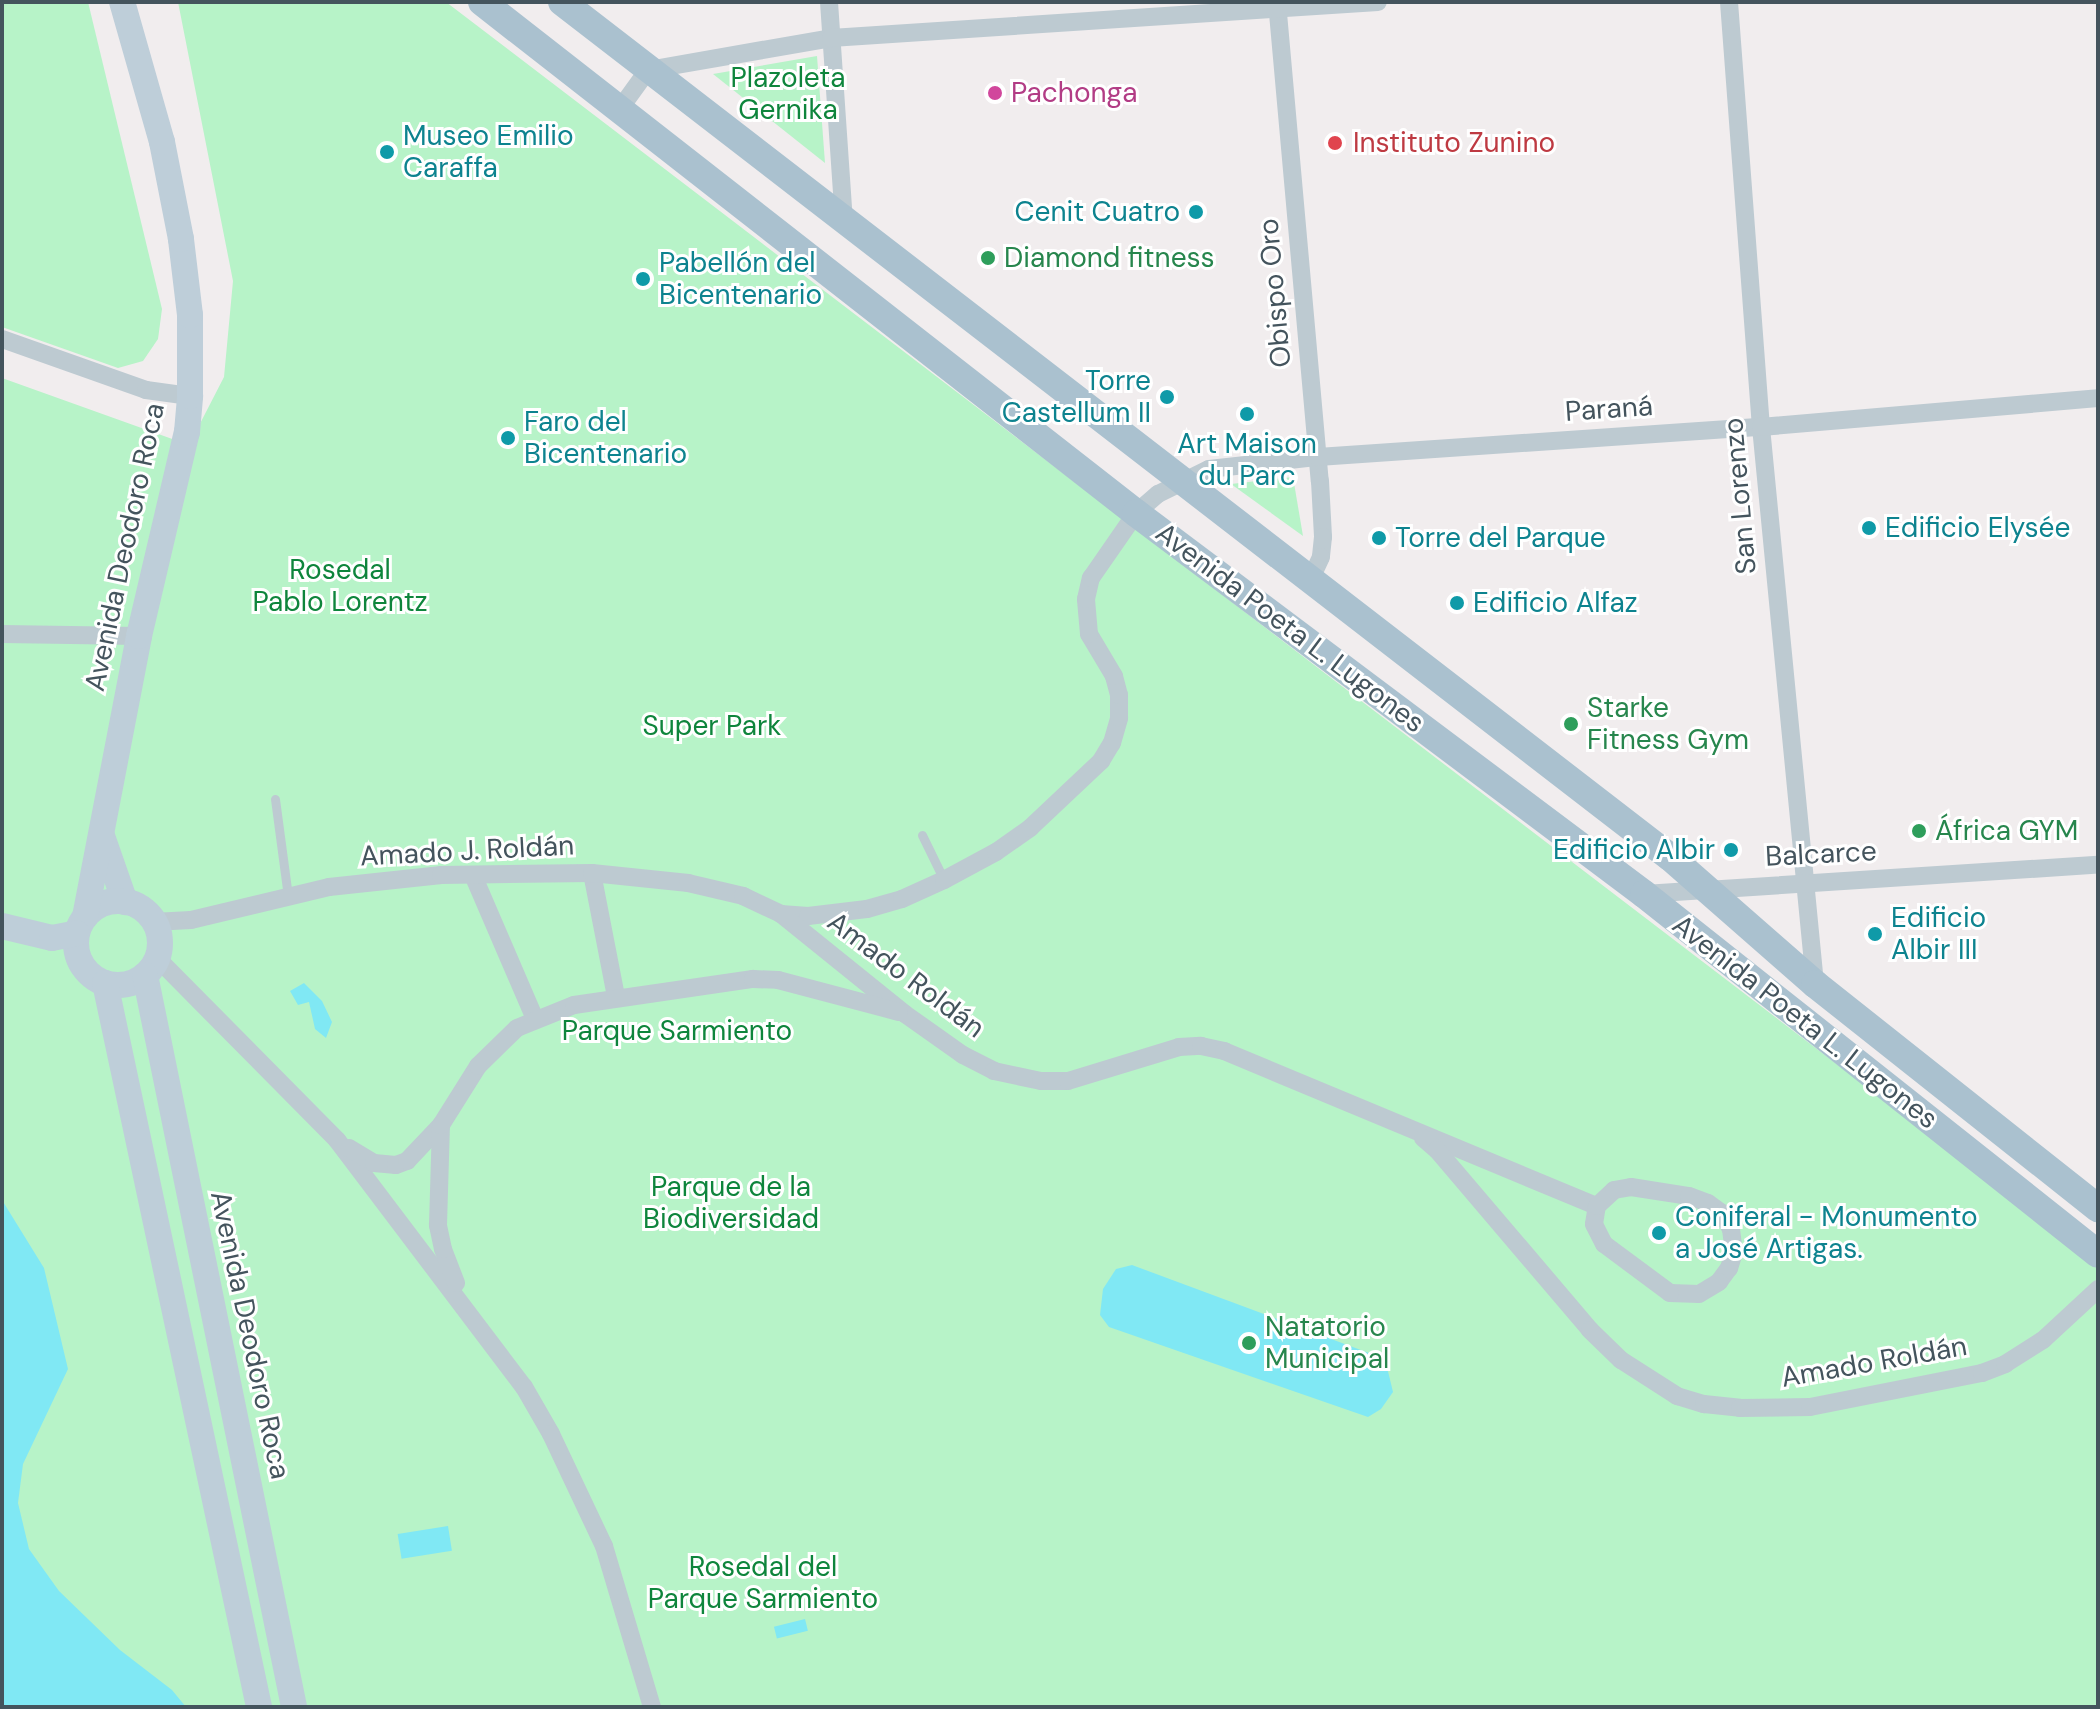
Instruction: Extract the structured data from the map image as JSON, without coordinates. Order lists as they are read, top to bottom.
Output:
{
  "streets": {
    "main road": ["Avenida Deodoro Roca", "Avenida Poeta L. Lugones"],
    "street": [
      "Obispo Oro",
      "Paraná",
      "San Lorenzo",
      "Amado J. Roldán",
      "Balcarce",
      "Amado Roldán"
    ]
  },
  "crossings": [
    ["Obispo Oro", "Paraná"],
    ["Obispo Oro", "Avenida Poeta L. Lugones"],
    ["Paraná", "San Lorenzo"],
    ["Paraná", "Avenida Poeta L. Lugones"],
    ["Paraná", "Amado J. Roldán"],
    ["Paraná", "Amado Roldán"],
    ["San Lorenzo", "Avenida Poeta L. Lugones"],
    ["San Lorenzo", "Balcarce"],
    ["Avenida Deodoro Roca", "Amado J. Roldán"],
    ["Avenida Poeta L. Lugones", "Balcarce"],
    ["Amado J. Roldán", "Amado Roldán"]
  ],
  "parks": [
    "Plazoleta Gernika",
    "Rosedal Pablo Lorentz",
    "Super Park",
    "Parque Sarmiento",
    "Parque de la Biodiversidad",
    "Rosedal del Parque Sarmiento"
  ],
  "places": [
    "Pachonga",
    "Instituto Zunino",
    "Museo Emilio Caraffa",
    "Cenit Cuatro",
    "Diamond fitness",
    "Pabellón del Bicentenario",
    "Torre Castellum II",
    "Art Maison du Parc",
    "Faro del Bicentenario",
    "Edificio Elysée",
    "Torre del Parque",
    "Edificio Alfaz",
    "Starke Fitness Gym",
    "África GYM",
    "Edificio Albir",
    "Edificio Albir III",
    "Coniferal - Monumento a José Artigas.",
    "Natatorio Municipal"
  ]
}
